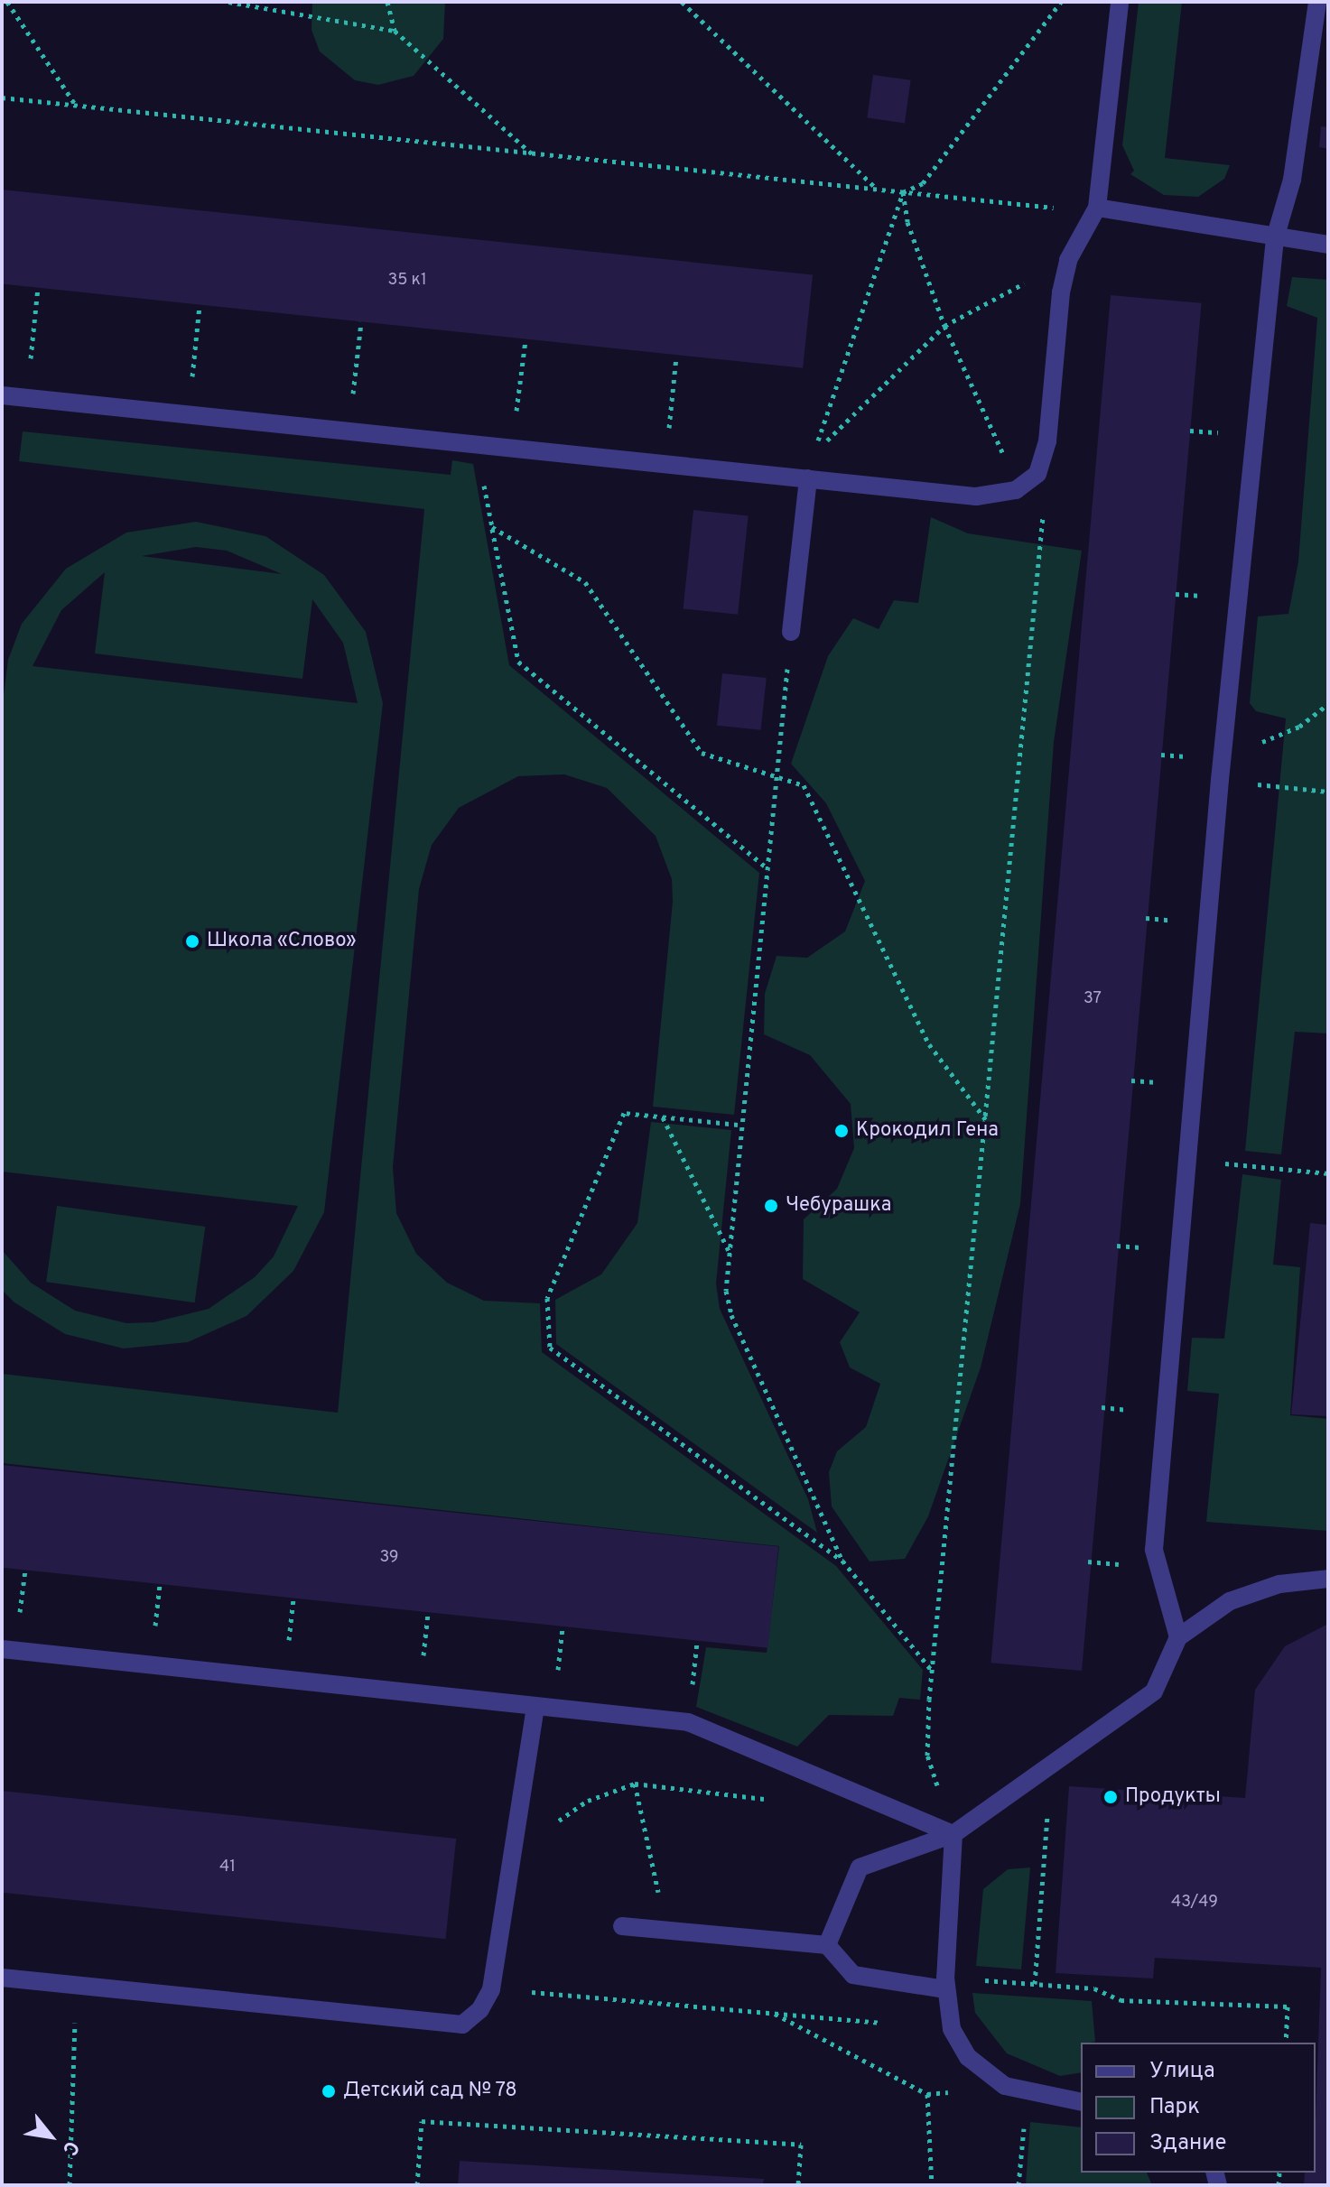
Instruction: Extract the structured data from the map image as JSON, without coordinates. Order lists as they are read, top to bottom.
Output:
{
  "places": [
    "Школа «Слово»",
    "Крокодил Гена",
    "Чебурашка",
    "Продукты",
    "Детский сад № 78"
  ],
  "house_numbers": [
    "35 к1",
    "37",
    "39",
    "41",
    "43/49"
  ],
  "legend": ["Улица", "Парк", "Здание"],
  "north": "bottom right"
}
